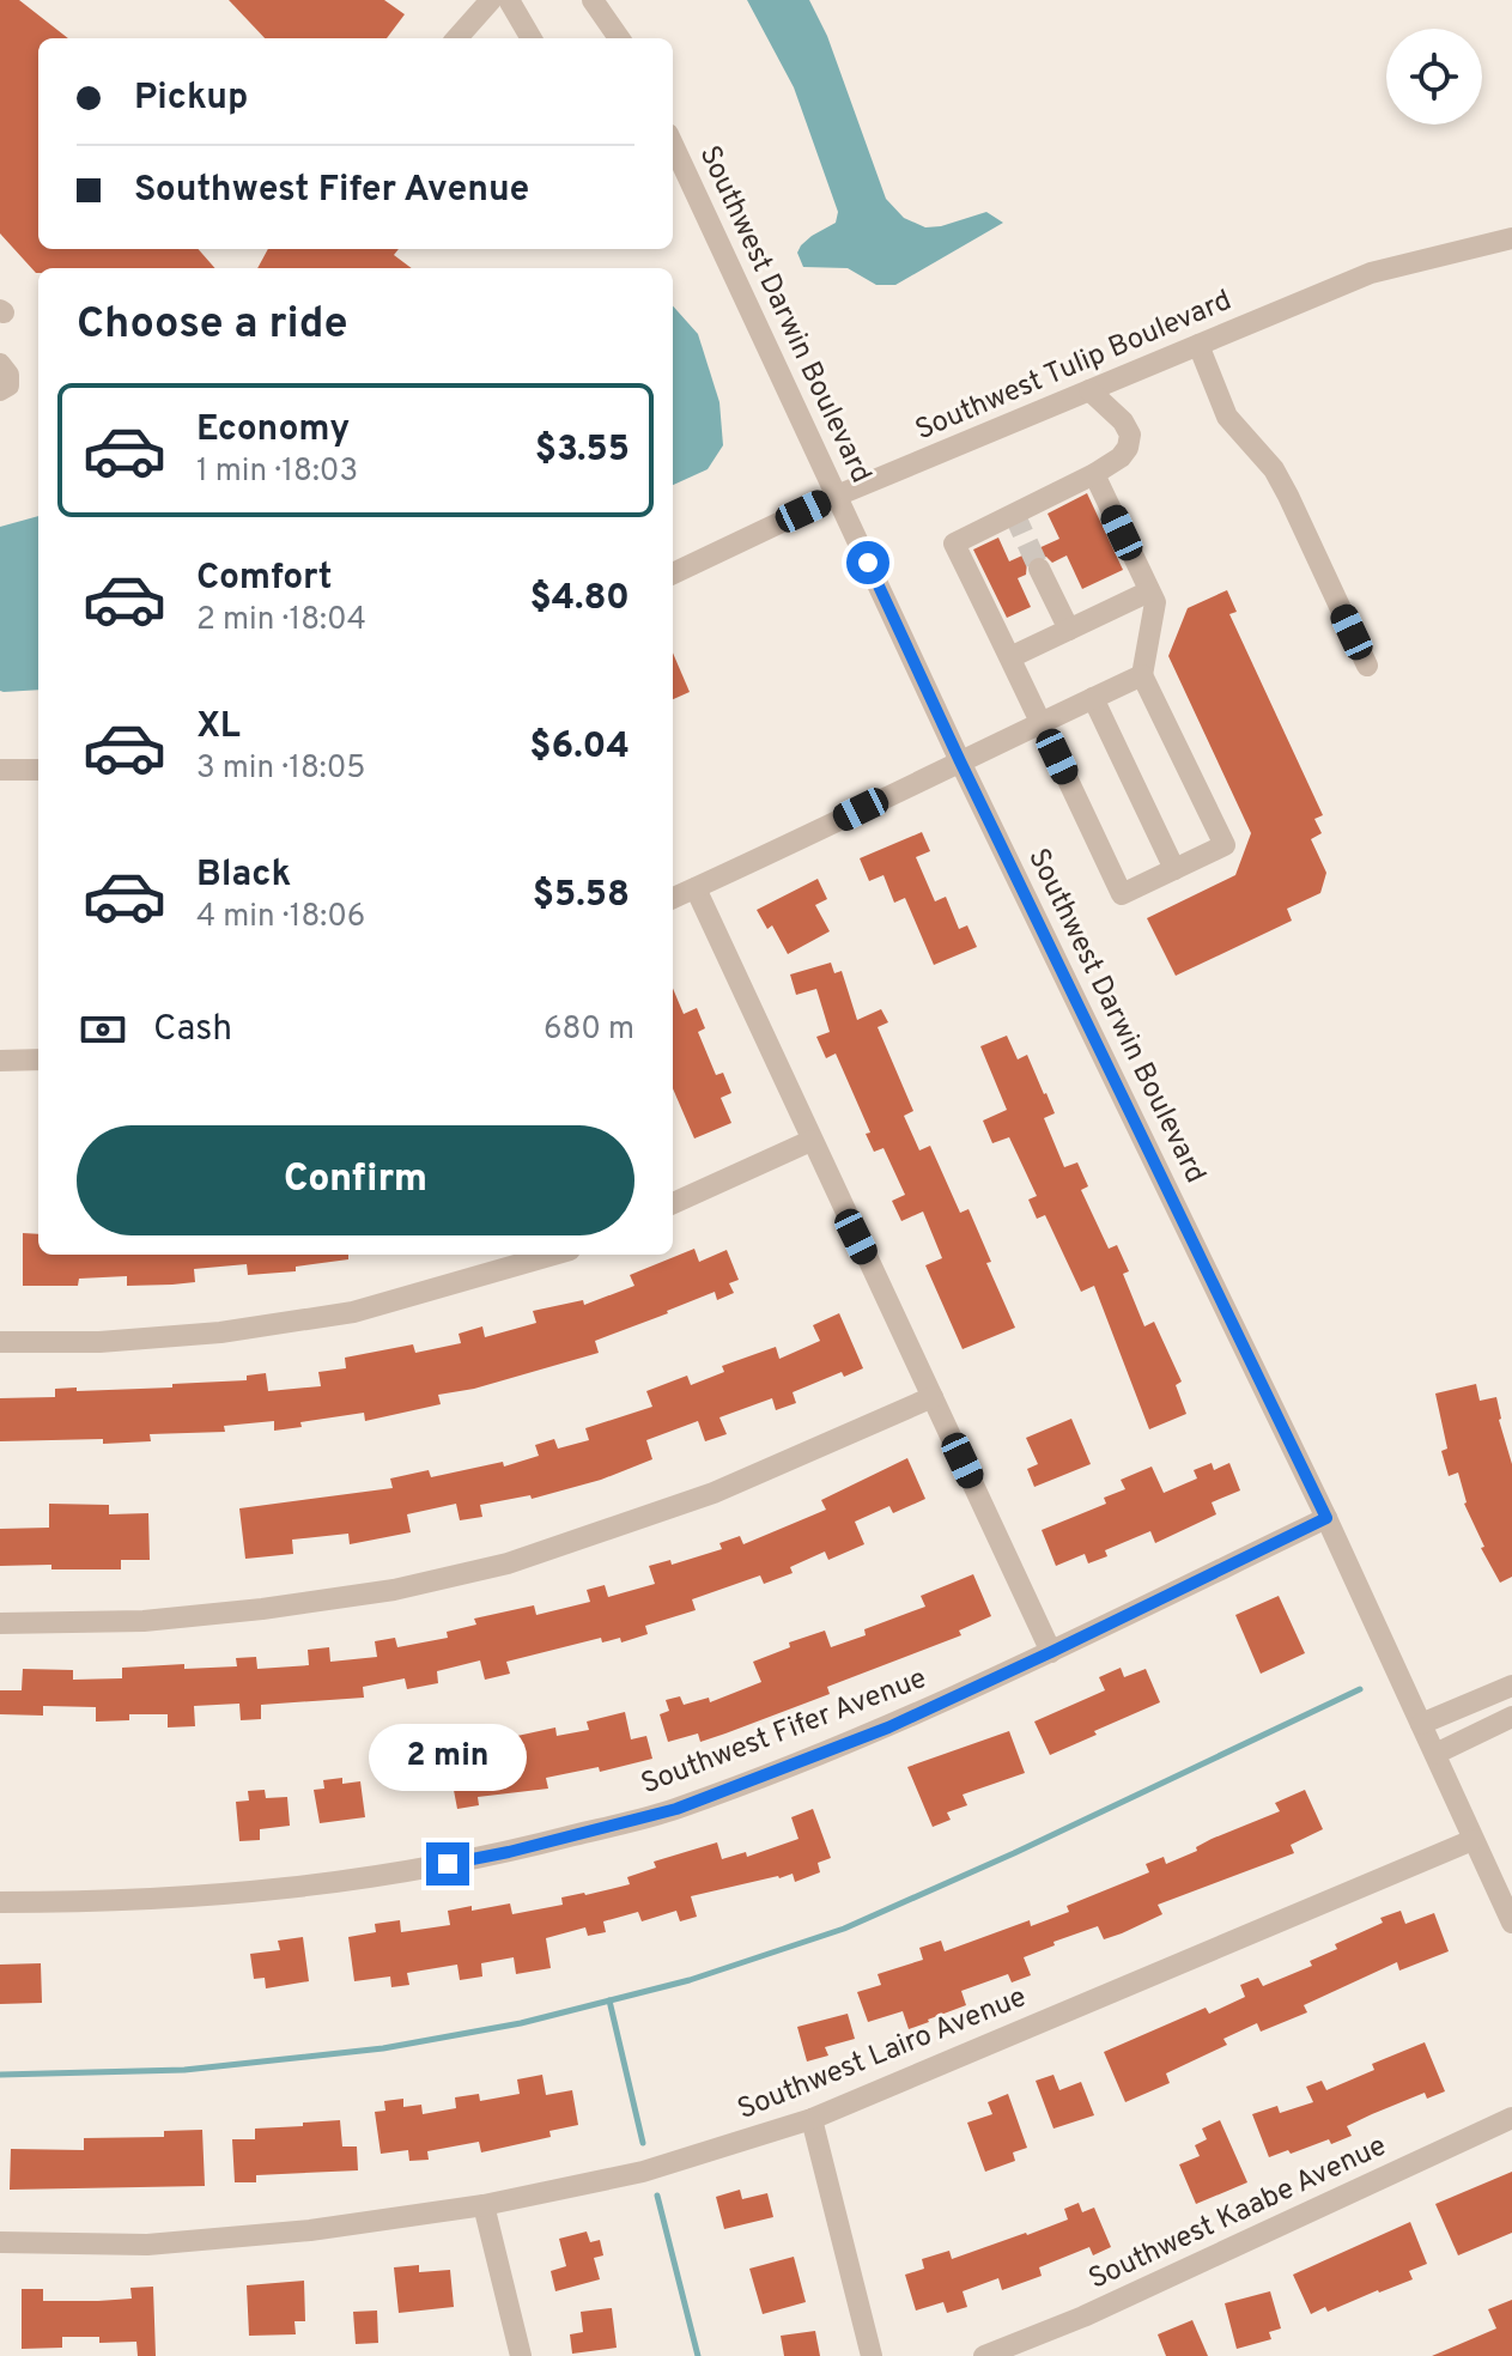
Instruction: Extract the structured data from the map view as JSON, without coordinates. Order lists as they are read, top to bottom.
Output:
{
  "streets": {
    "street": [
      "Southwest Darwin Boulevard",
      "Southwest Tulip Boulevard",
      "Southwest Fifer Avenue",
      "Southwest Lairo Avenue",
      "Southwest Kaabe Avenue"
    ]
  },
  "crossings": [
    ["Southwest Darwin Boulevard", "Southwest Tulip Boulevard"],
    ["Southwest Darwin Boulevard", "Southwest Fifer Avenue"],
    ["Southwest Darwin Boulevard", "Southwest Lairo Avenue"]
  ],
  "page": {
    "banner": ["Pickup", "Southwest Fifer Avenue"],
    "heading": "Choose a ride",
    "list": [
      {
        "name": "Economy",
        "note": "1 min · 18:03",
        "value": "$3.55"
      },
      {
        "name": "Comfort",
        "note": "2 min · 18:04",
        "value": "$4.80"
      },
      {
        "name": "XL",
        "note": "3 min · 18:05",
        "value": "$6.04"
      },
      {
        "name": "Black",
        "note": "4 min · 18:06",
        "value": "$5.58"
      }
    ],
    "pay": ["Cash", "680 m"],
    "buttons": "Confirm",
    "bubble": "2 min"
  }
}
